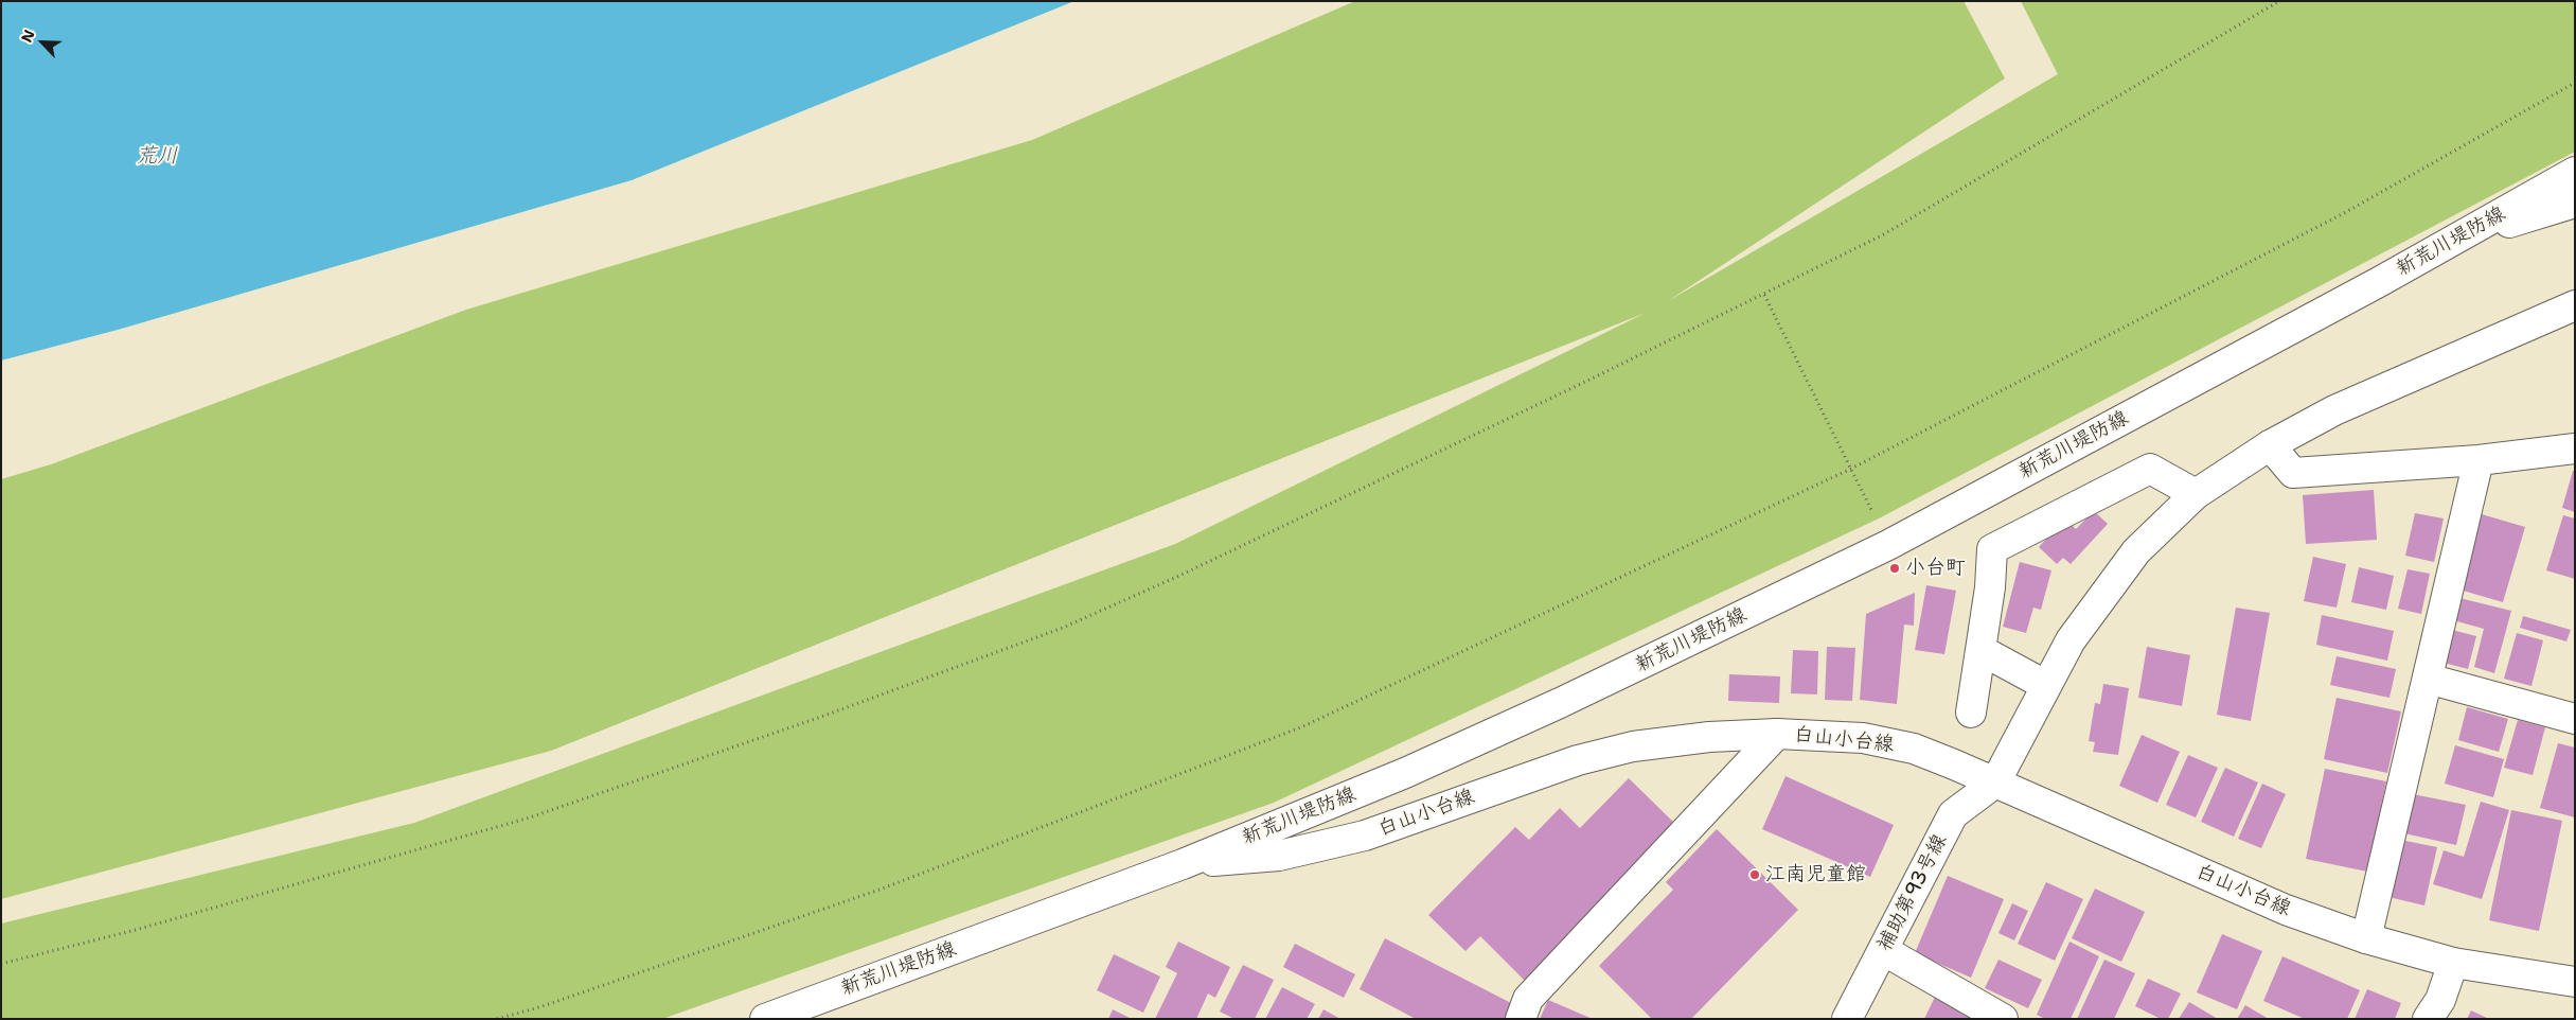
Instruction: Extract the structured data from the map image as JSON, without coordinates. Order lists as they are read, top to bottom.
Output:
{
  "streets": {
    "main road": ["新荒川堤防線", "白山小台線", "補助第93号線"]
  },
  "crossings": [
    ["新荒川堤防線", "白山小台線"],
    ["白山小台線", "補助第93号線"]
  ],
  "water": ["荒川"],
  "places": ["小台町", "江南児童館"],
  "north": "top left"
}
